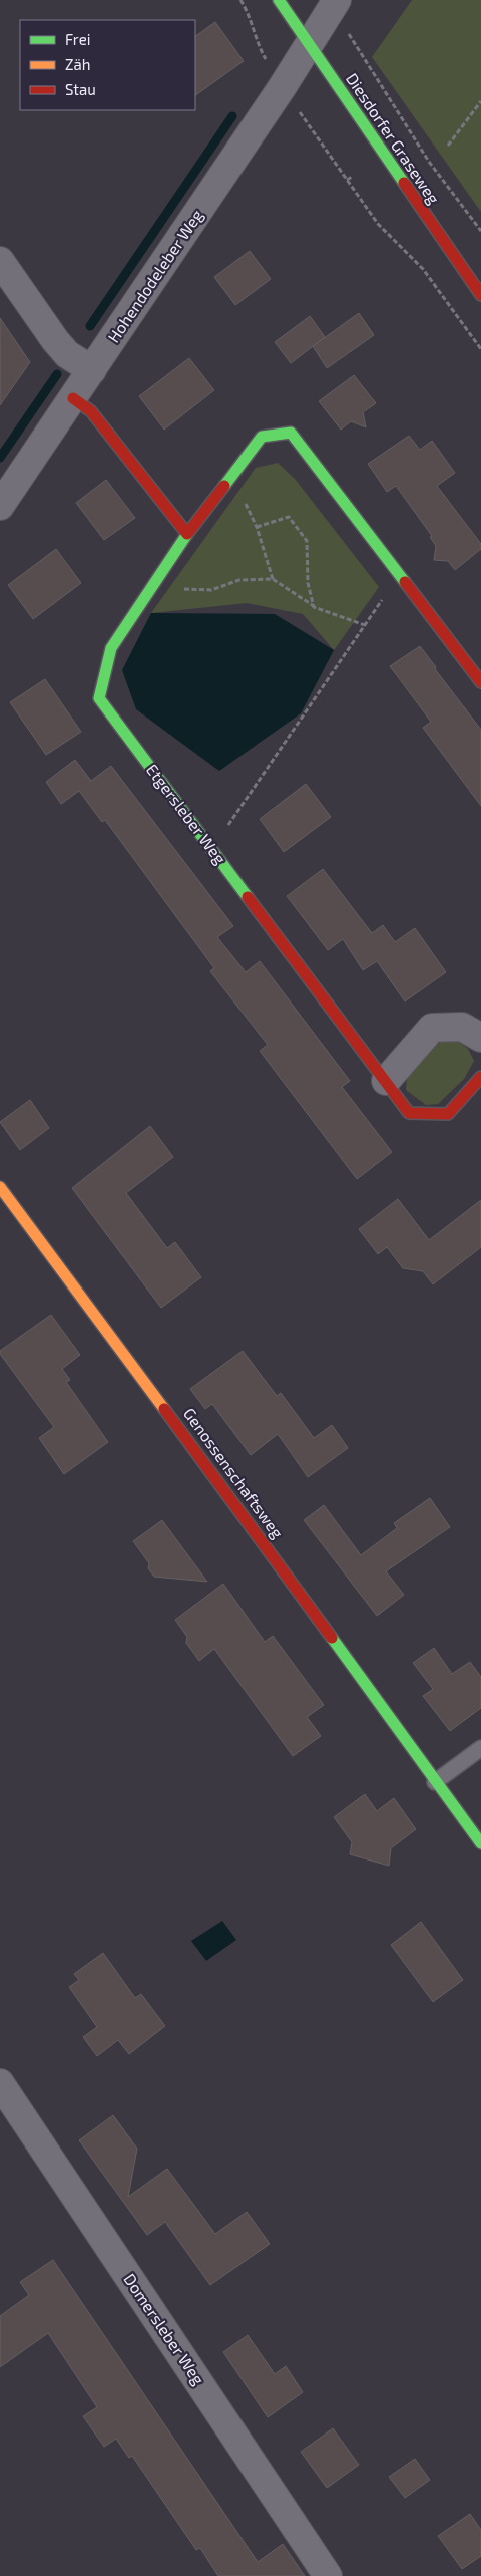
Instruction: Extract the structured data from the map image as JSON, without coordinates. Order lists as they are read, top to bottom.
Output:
{
  "streets": {
    "street": [
      "Diesdorfer Graseweg",
      "Hohendodeleber Weg",
      "Etgersleber Weg",
      "Genossenschaftsweg",
      "Domersleber Weg"
    ]
  },
  "crossings": [
    ["Diesdorfer Graseweg", "Hohendodeleber Weg"]
  ],
  "legend": ["Frei", "Zäh", "Stau"]
}
